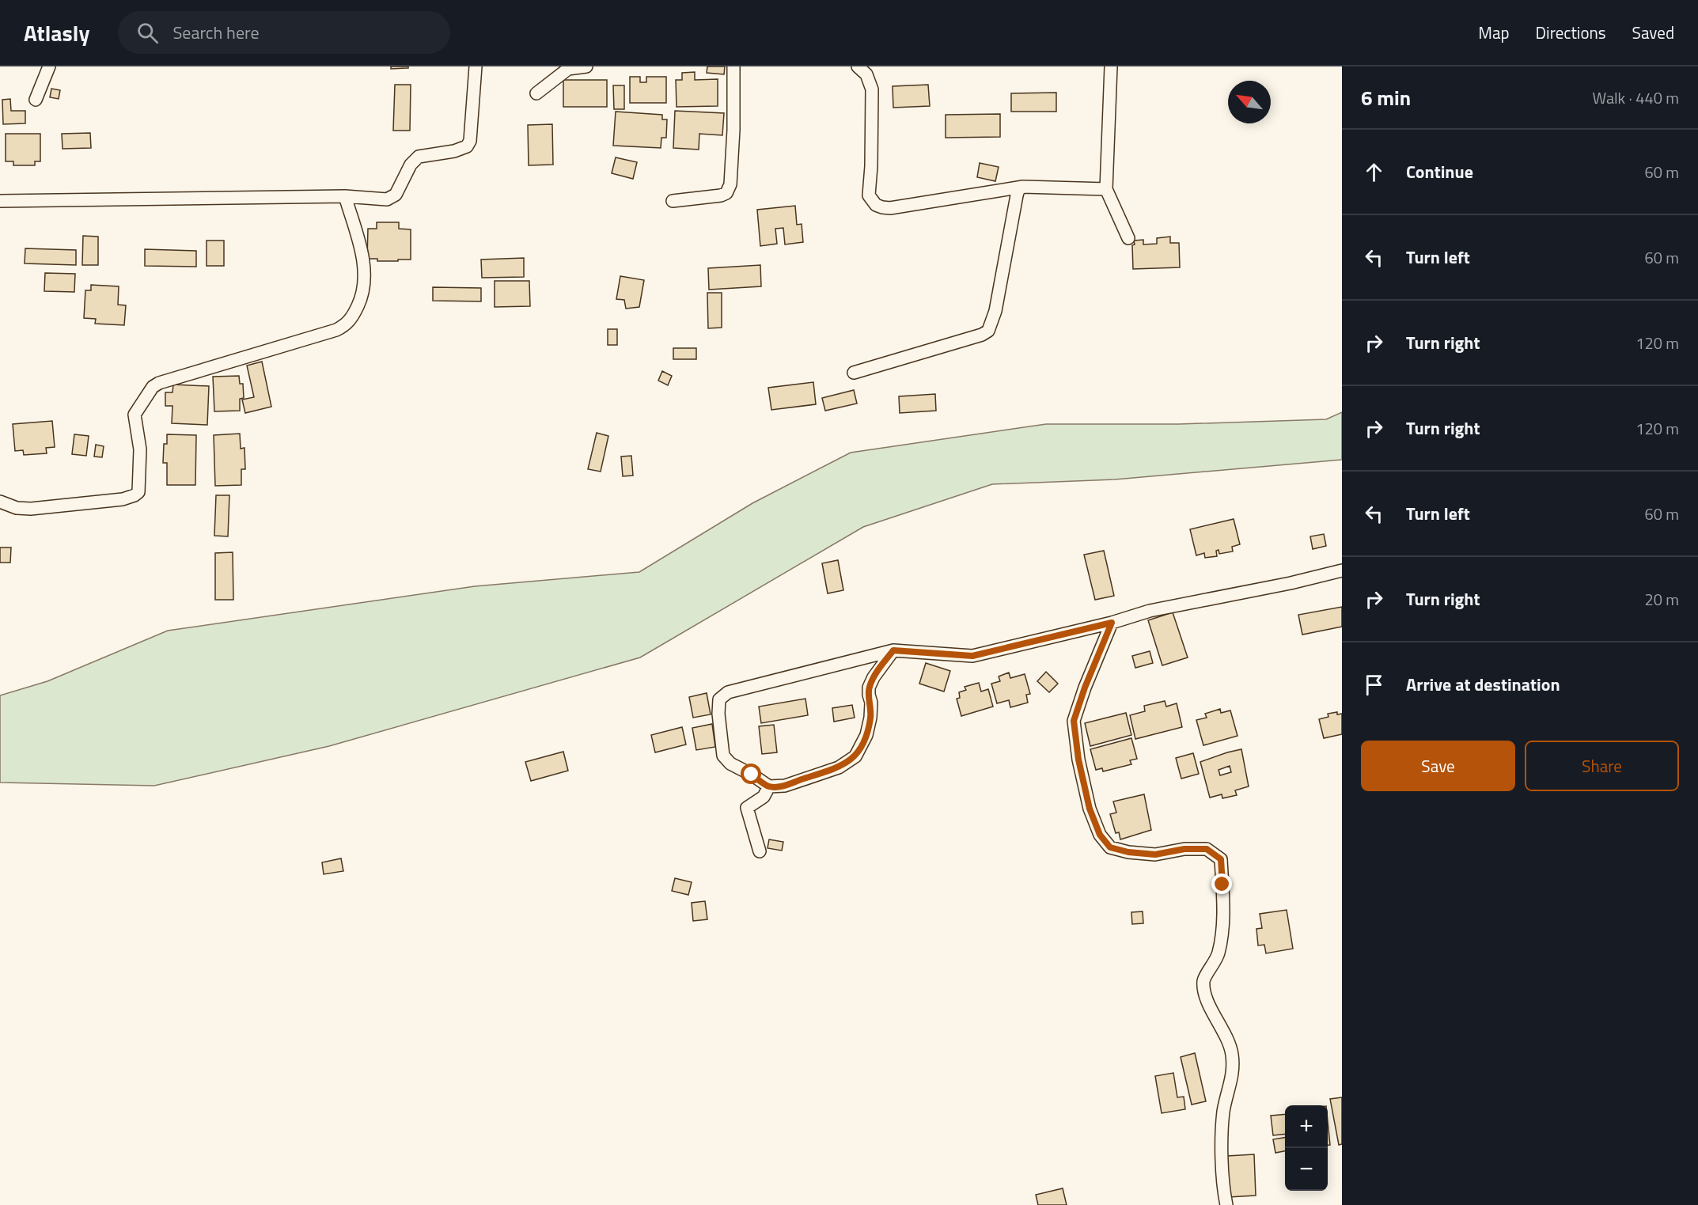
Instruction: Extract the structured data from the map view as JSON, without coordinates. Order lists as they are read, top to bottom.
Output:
{
  "north": "top left",
  "page": {
    "header": "Atlasly",
    "search": "Search here",
    "nav": ["Map", "Directions", "Saved"],
    "heading": ["6 min", "Walk · 440 m"],
    "list": [
      ["Continue", "60 m"],
      ["Turn left", "60 m"],
      ["Turn right", "120 m"],
      ["Turn right", "120 m"],
      ["Turn left", "60 m"],
      ["Turn right", "20 m"],
      "Arrive at destination"
    ],
    "buttons": ["Save", "Share"],
    "map_buttons": ["+", "−"]
  }
}
